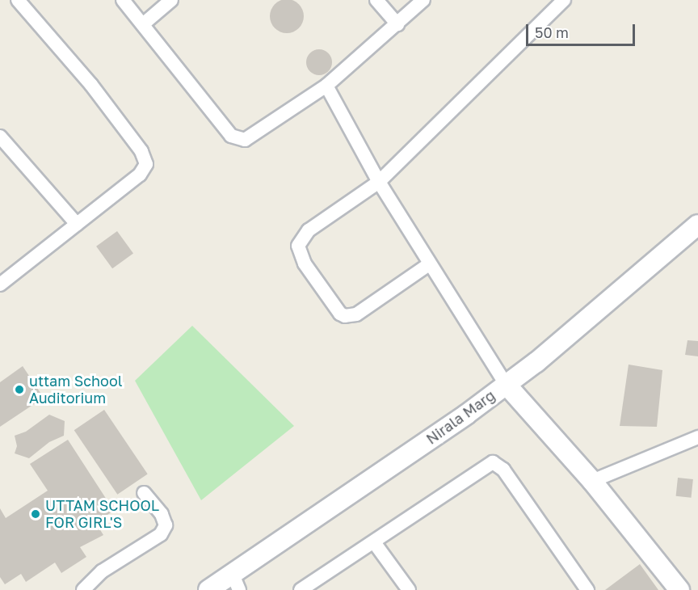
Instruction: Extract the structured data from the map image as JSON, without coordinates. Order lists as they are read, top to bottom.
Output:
{
  "streets": {
    "street": ["Nirala Marg"]
  },
  "places": ["uttam School Auditorium", "UTTAM SCHOOL FOR GIRL'S"],
  "scale_bar": "50 m"
}
